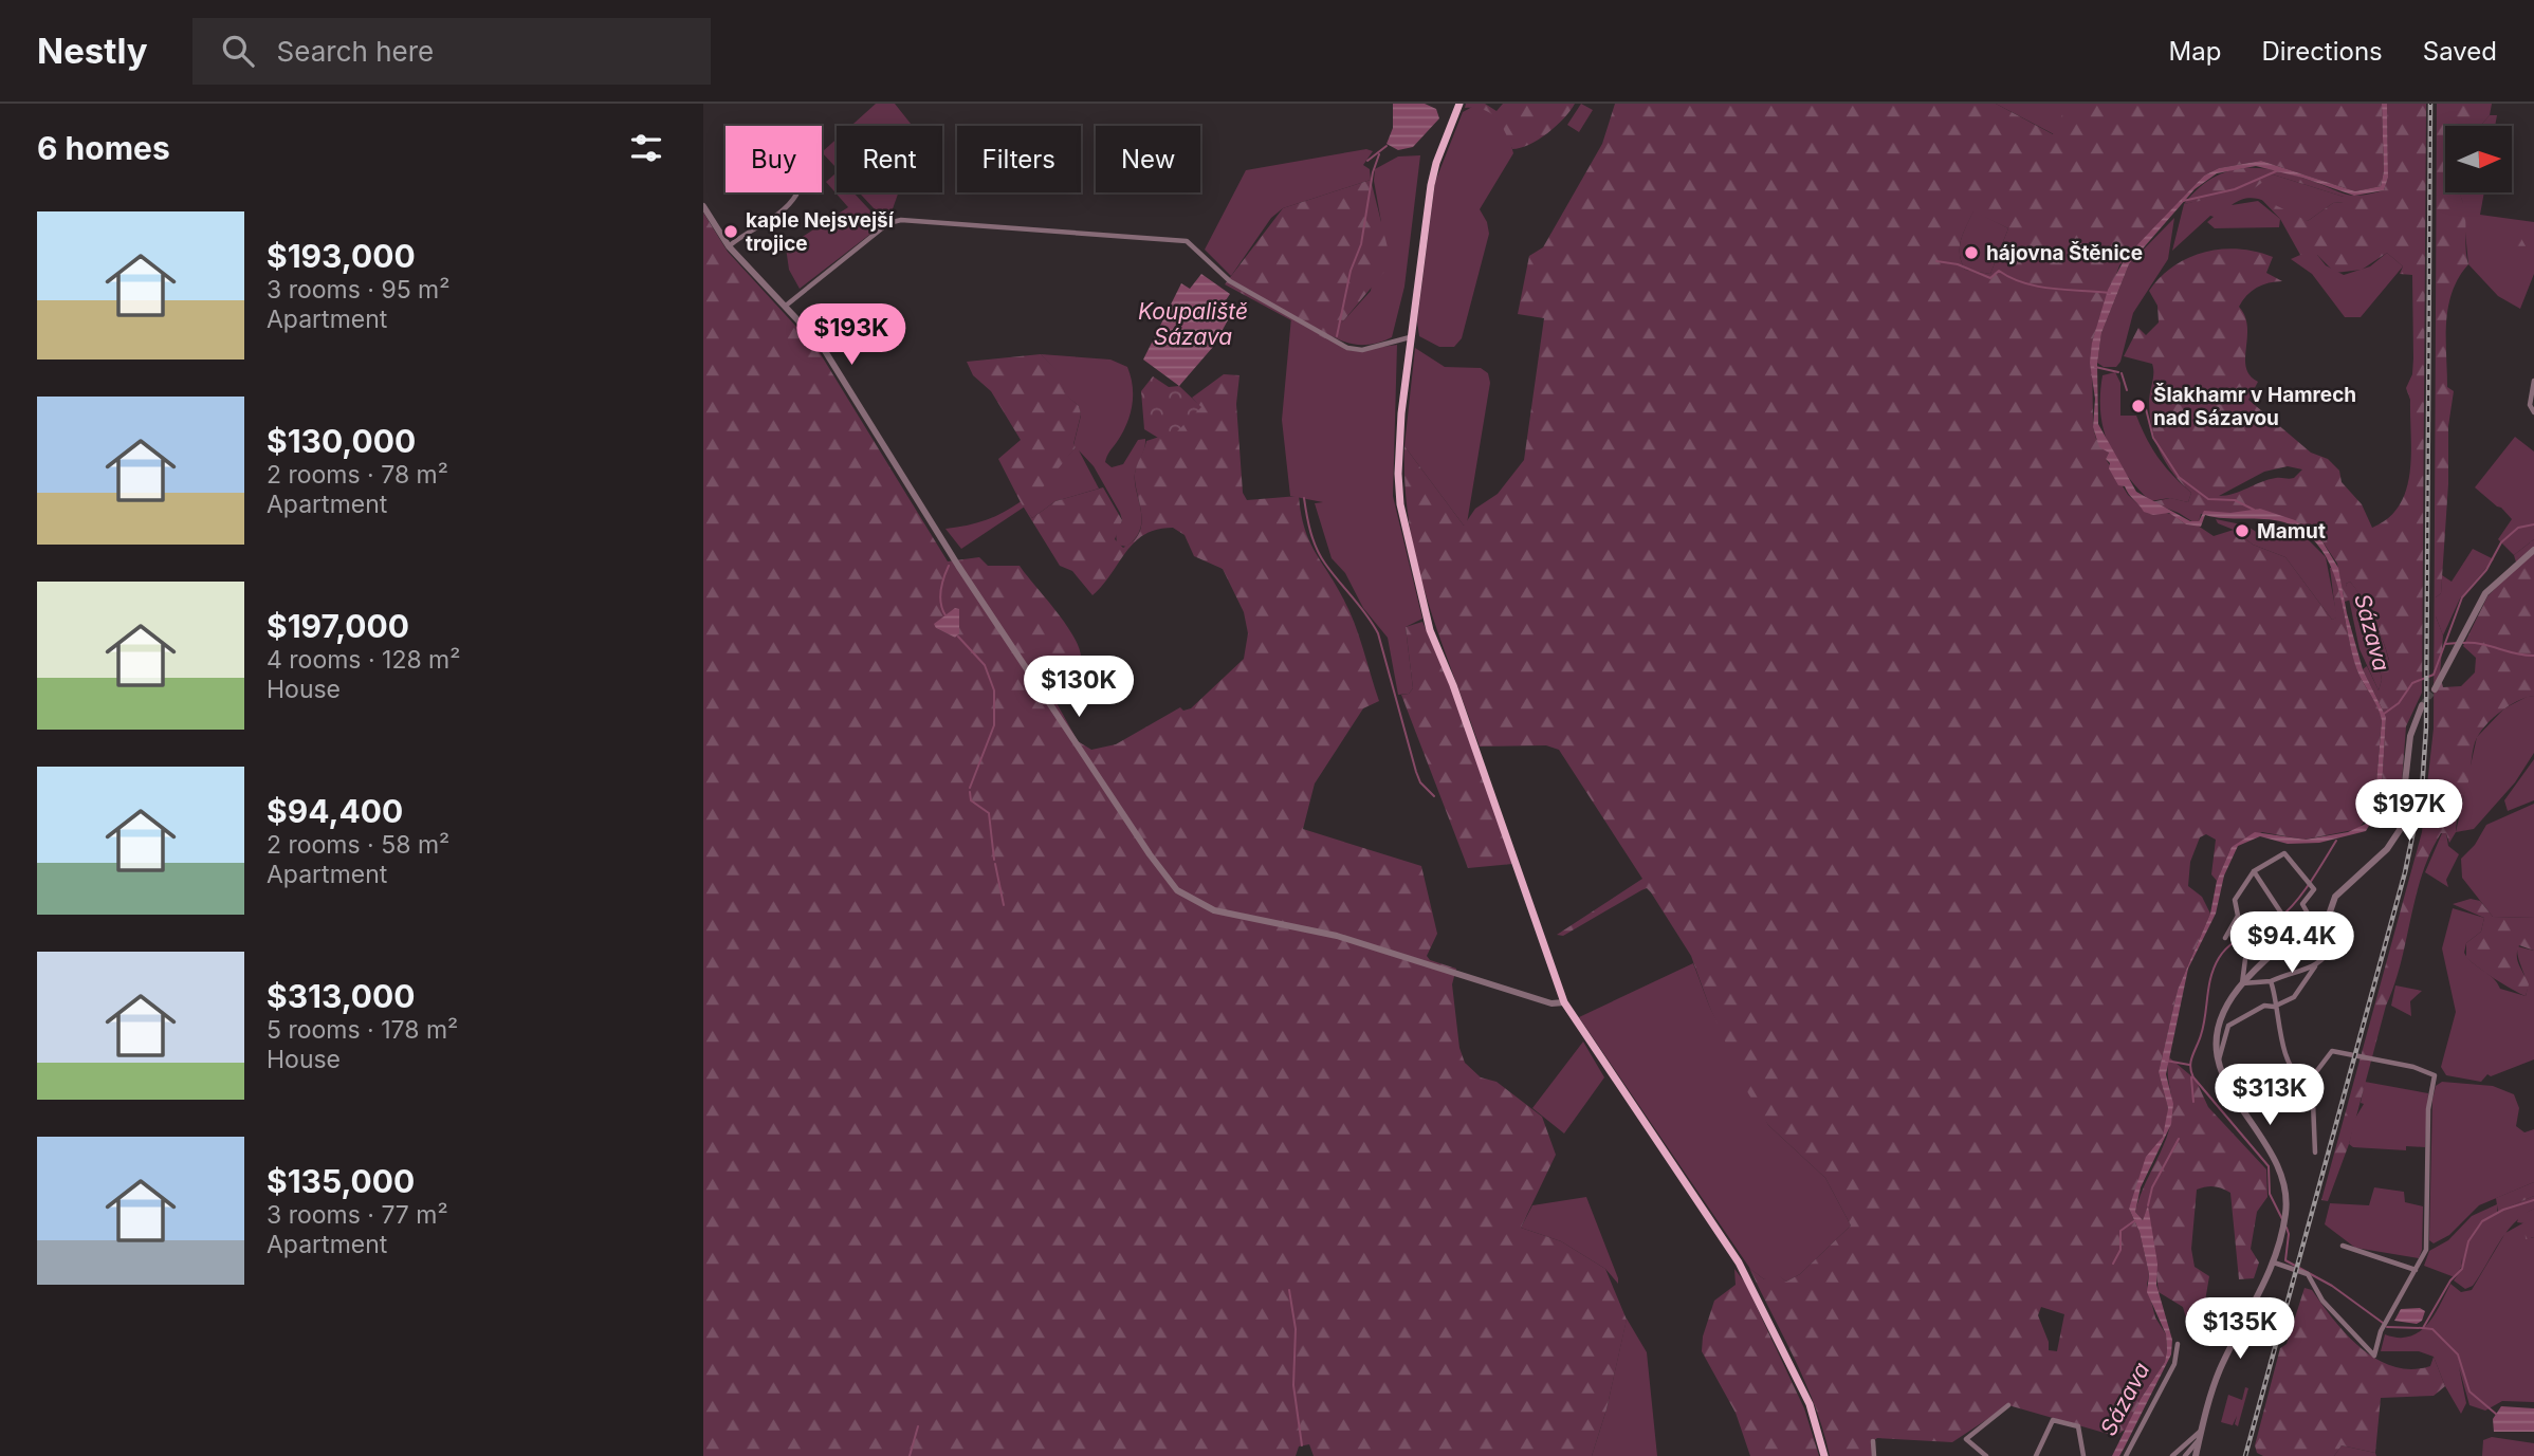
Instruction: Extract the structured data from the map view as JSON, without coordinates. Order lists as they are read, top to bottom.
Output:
{
  "water": ["Koupaliště Sázava", "Sázava"],
  "places": [
    "kaple Nejsvejší trojice",
    "hájovna Štěnice",
    "Šlakhamr v Hamrech nad Sázavou",
    "Mamut"
  ],
  "north": "right",
  "page": {
    "header": "Nestly",
    "search": "Search here",
    "nav": ["Map", "Directions", "Saved"],
    "heading": "6 homes",
    "chip": [
      "Buy",
      "Rent",
      "Filters",
      "New"
    ],
    "list": [
      {
        "name": "$193,000",
        "note": "3 rooms · 95 m² · Apartment"
      },
      {
        "name": "$130,000",
        "note": "2 rooms · 78 m² · Apartment"
      },
      {
        "name": "$197,000",
        "note": "4 rooms · 128 m² · House"
      },
      {
        "name": "$94,400",
        "note": "2 rooms · 58 m² · Apartment"
      },
      {
        "name": "$313,000",
        "note": "5 rooms · 178 m² · House"
      },
      {
        "name": "$135,000",
        "note": "3 rooms · 77 m² · Apartment"
      }
    ],
    "price": [
      "$193K",
      "$130K",
      "$197K",
      "$94.4K",
      "$313K",
      "$135K"
    ]
  }
}
